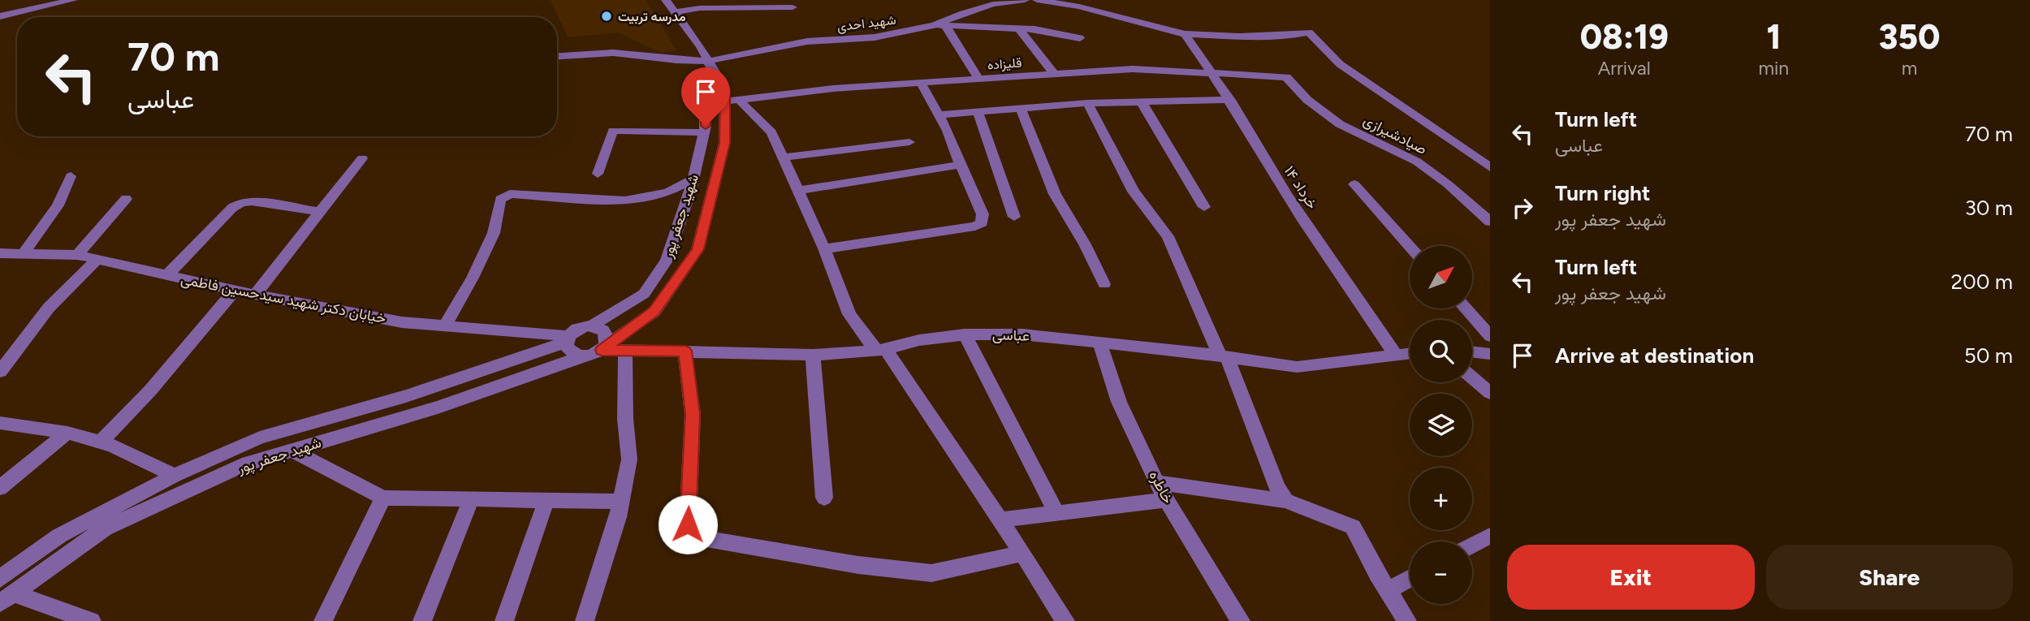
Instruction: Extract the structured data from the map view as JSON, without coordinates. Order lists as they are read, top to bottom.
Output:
{
  "streets": {
    "street": [
      "شهید احدی",
      "قلیزاده",
      "صیادشیرازی",
      "۱۴ خرداد",
      "شهید جعفر پور",
      "خیابان دکتر شهید سیدحسین فاطمی",
      "عباسی",
      "خاطره"
    ]
  },
  "crossings": [
    ["شهید احدی", "شهید جعفر پور"],
    ["قلیزاده", "صیادشیرازی"],
    ["قلیزاده", "۱۴ خرداد"],
    ["قلیزاده", "شهید جعفر پور"],
    ["۱۴ خرداد", "عباسی"],
    ["شهید جعفر پور", "خیابان دکتر شهید سیدحسین فاطمی"],
    ["شهید جعفر پور", "عباسی"],
    ["خیابان دکتر شهید سیدحسین فاطمی", "عباسی"],
    ["عباسی", "خاطره"]
  ],
  "places": ["مدرسه تربیت"],
  "north": "top right",
  "page": {
    "eta": [
      "08:19",
      "Arrival",
      "1",
      "min",
      "350",
      "m"
    ],
    "turn": ["70 m", "عباسی"],
    "list": [
      {
        "name": "Turn left",
        "note": "عباسی",
        "value": "70 m"
      },
      {
        "name": "Turn right",
        "note": "شهید جعفر پور",
        "value": "30 m"
      },
      {
        "name": "Turn left",
        "note": "شهید جعفر پور",
        "value": "200 m"
      },
      {
        "name": "Arrive at destination",
        "value": "50 m"
      }
    ],
    "map_buttons": ["+", "−"],
    "buttons": ["Exit", "Share"]
  }
}
